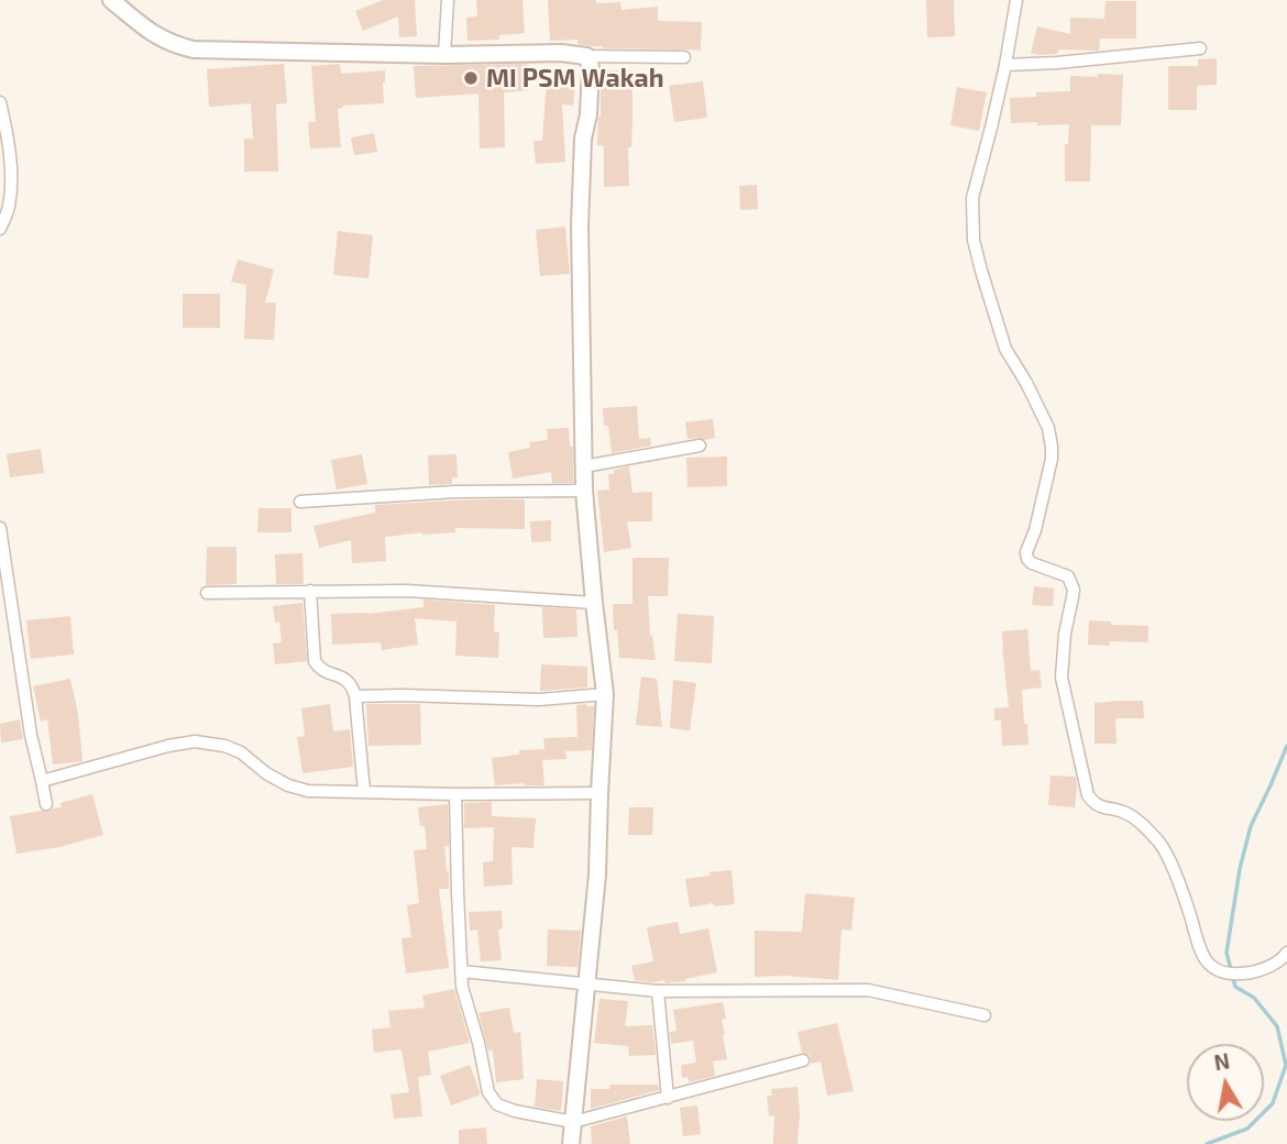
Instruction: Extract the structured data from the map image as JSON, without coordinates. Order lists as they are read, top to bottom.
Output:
{
  "places": ["MI PSM Wakah"],
  "north": "top"
}
